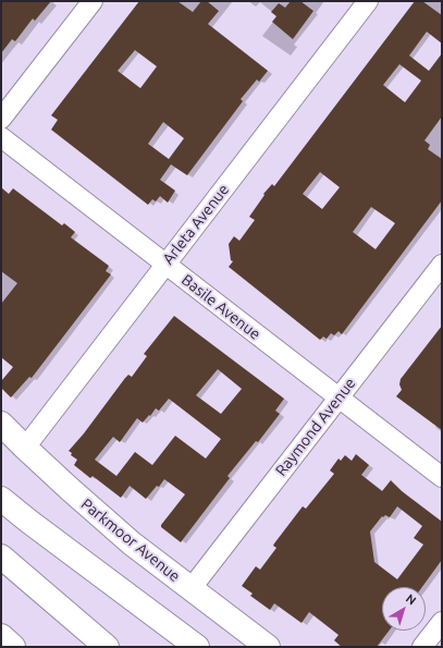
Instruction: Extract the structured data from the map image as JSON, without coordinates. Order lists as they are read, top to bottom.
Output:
{
  "streets": {
    "main road": ["Parkmoor Avenue"],
    "street": ["Arleta Avenue", "Basile Avenue", "Raymond Avenue"]
  },
  "crossings": [
    ["Arleta Avenue", "Basile Avenue"],
    ["Arleta Avenue", "Parkmoor Avenue"],
    ["Basile Avenue", "Raymond Avenue"],
    ["Raymond Avenue", "Parkmoor Avenue"]
  ],
  "north": "top right"
}
